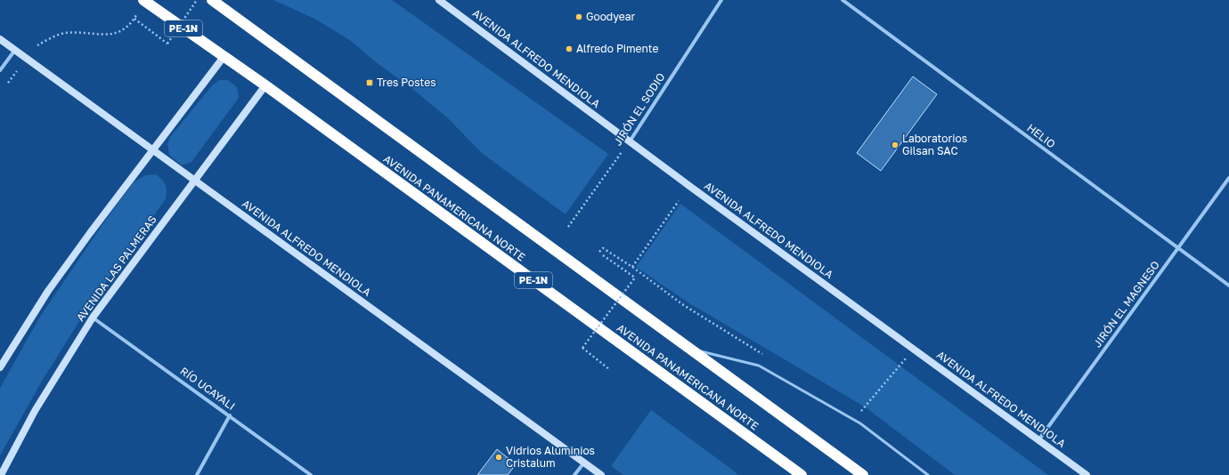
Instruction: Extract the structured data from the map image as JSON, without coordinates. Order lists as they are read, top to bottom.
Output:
{
  "streets": {
    "highway": ["PE-1N", "AVENIDA PANAMERICANA NORTE"],
    "main road": ["AVENIDA ALFREDO MENDIOLA", "AVENIDA LAS PALMERAS"],
    "street": [
      "JIRÓN EL SODIO",
      "HELIO",
      "JIRÓN EL MAGNESO",
      "RÍO UCAYALI"
    ]
  },
  "crossings": [
    ["AVENIDA ALFREDO MENDIOLA", "JIRÓN EL SODIO"],
    ["AVENIDA ALFREDO MENDIOLA", "AVENIDA LAS PALMERAS"],
    ["AVENIDA ALFREDO MENDIOLA", "JIRÓN EL MAGNESO"],
    ["HELIO", "JIRÓN EL MAGNESO"],
    ["AVENIDA PANAMERICANA NORTE", "AVENIDA LAS PALMERAS"],
    ["AVENIDA LAS PALMERAS", "RÍO UCAYALI"]
  ],
  "places": {
    "other": [
      "Goodyear",
      "Alfredo Pimente",
      "Laboratorios Gilsan SAC",
      "Vidrios Aluminios Cristalum"
    ],
    "transit": ["Tres Postes"]
  }
}
